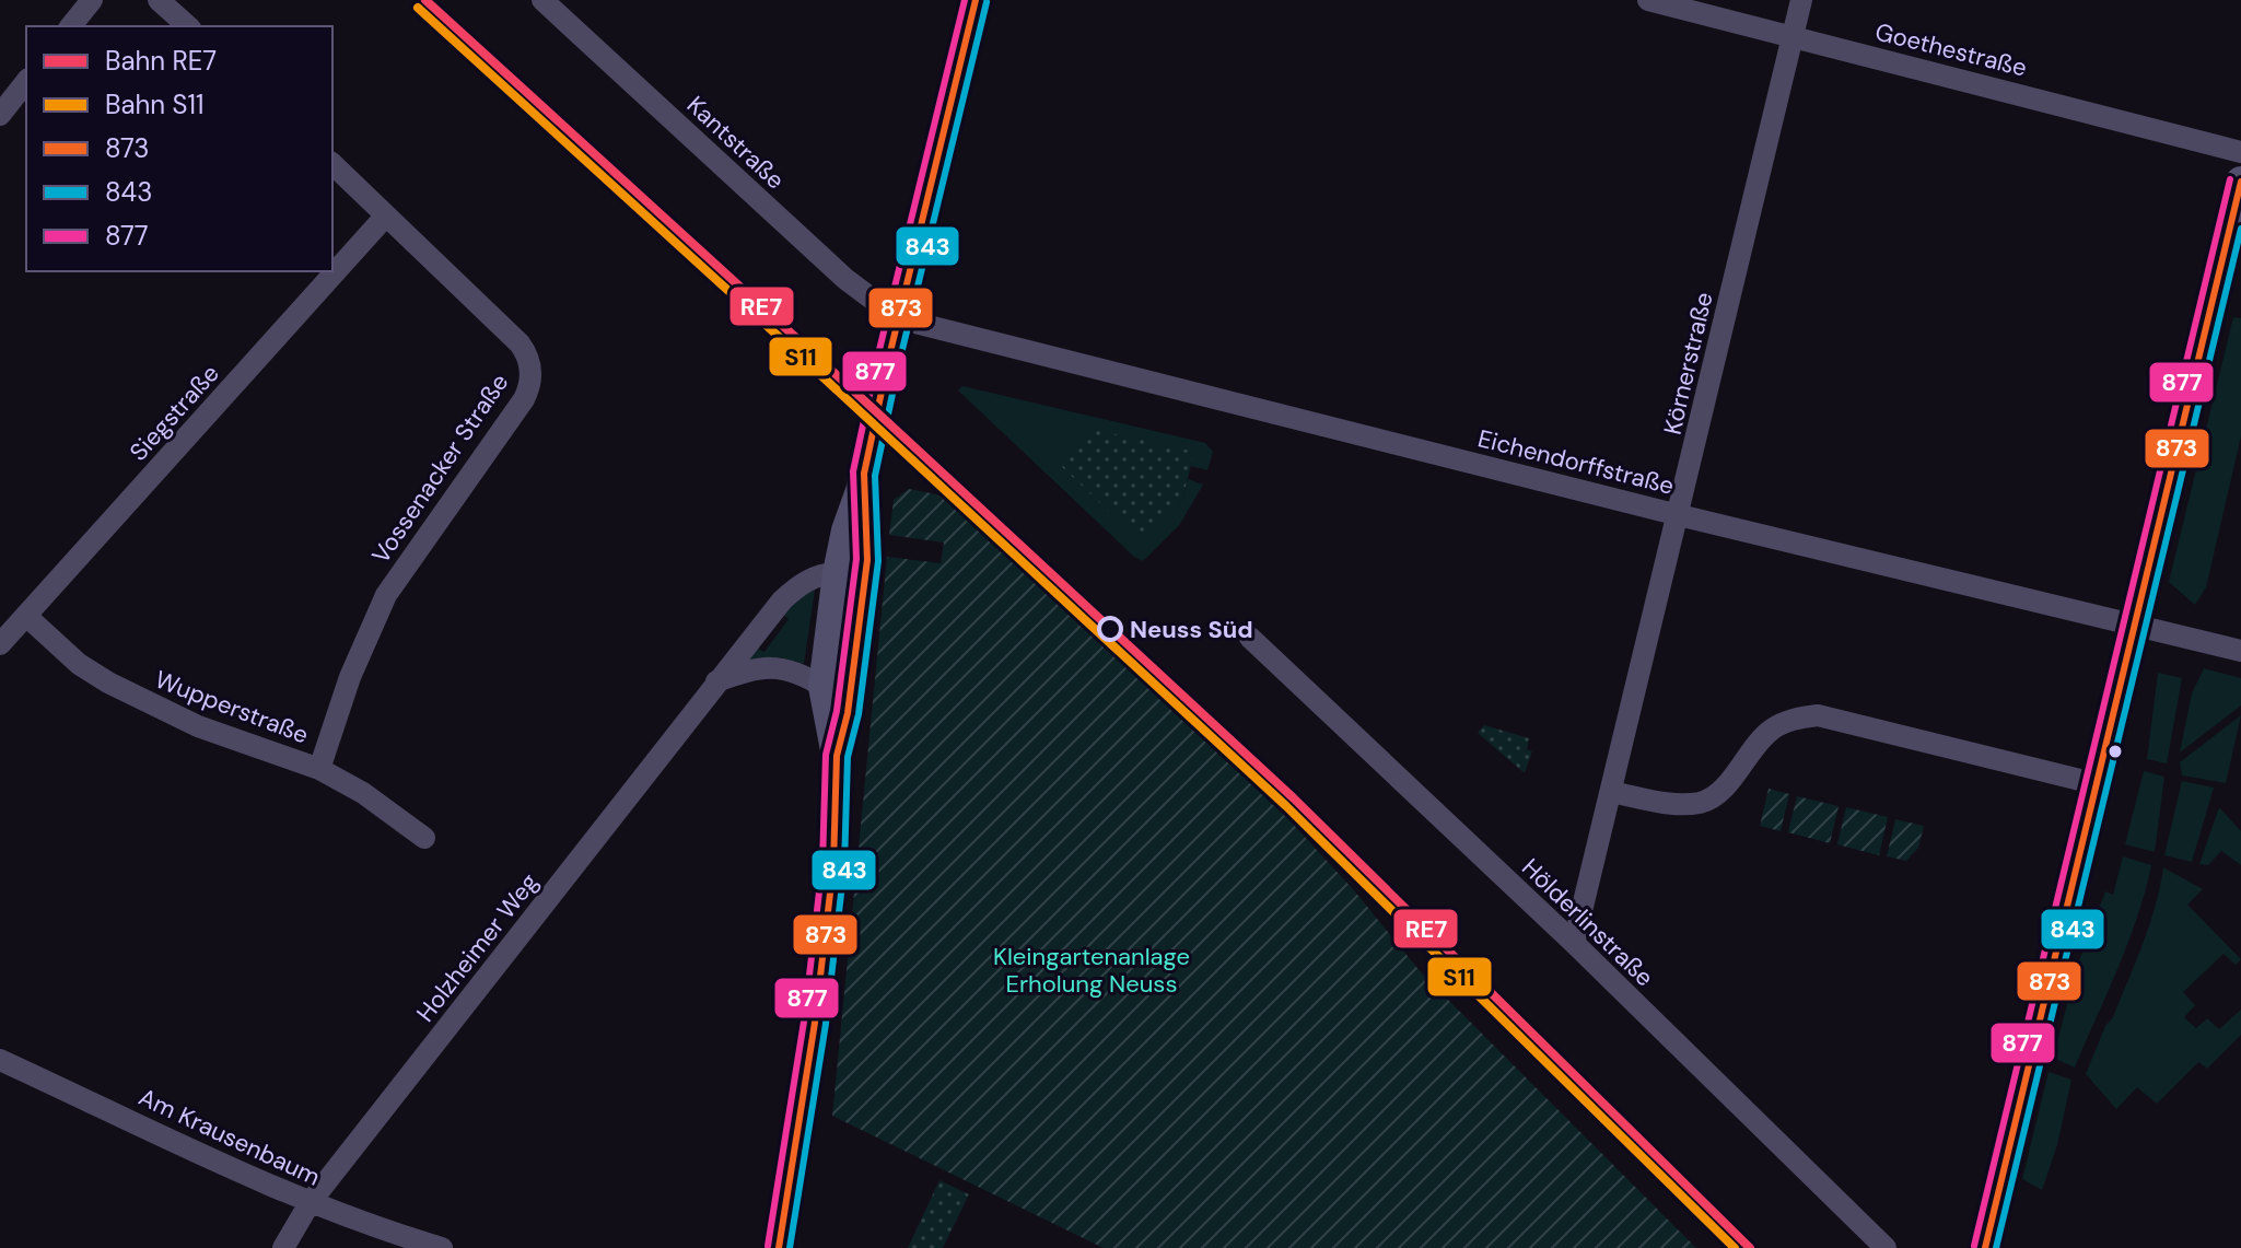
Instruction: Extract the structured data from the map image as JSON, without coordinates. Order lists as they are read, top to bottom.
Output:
{
  "streets": {
    "street": [
      "Goethestraße",
      "Kantstraße",
      "Körnerstraße",
      "Siegstraße",
      "Eichendorffstraße",
      "Vossenacker Straße",
      "Wupperstraße",
      "Hölderlinstraße",
      "Holzheimer Weg",
      "Am Krausenbaum"
    ]
  },
  "crossings": [
    ["Goethestraße", "Körnerstraße"],
    ["Kantstraße", "Eichendorffstraße"],
    ["Körnerstraße", "Eichendorffstraße"],
    ["Körnerstraße", "Hölderlinstraße"],
    ["Siegstraße", "Vossenacker Straße"],
    ["Siegstraße", "Wupperstraße"],
    ["Vossenacker Straße", "Wupperstraße"],
    ["Holzheimer Weg", "Am Krausenbaum"]
  ],
  "parks": ["Kleingartenanlage Erholung Neuss"],
  "places": ["Neuss Süd"],
  "lines": [
    "rail line RE7",
    "transit line 873",
    "transit line 877",
    "transit line 843",
    "rail line S11"
  ],
  "legend": [
    "Bahn RE7",
    "Bahn S11",
    "873",
    "843",
    "877"
  ]
}
